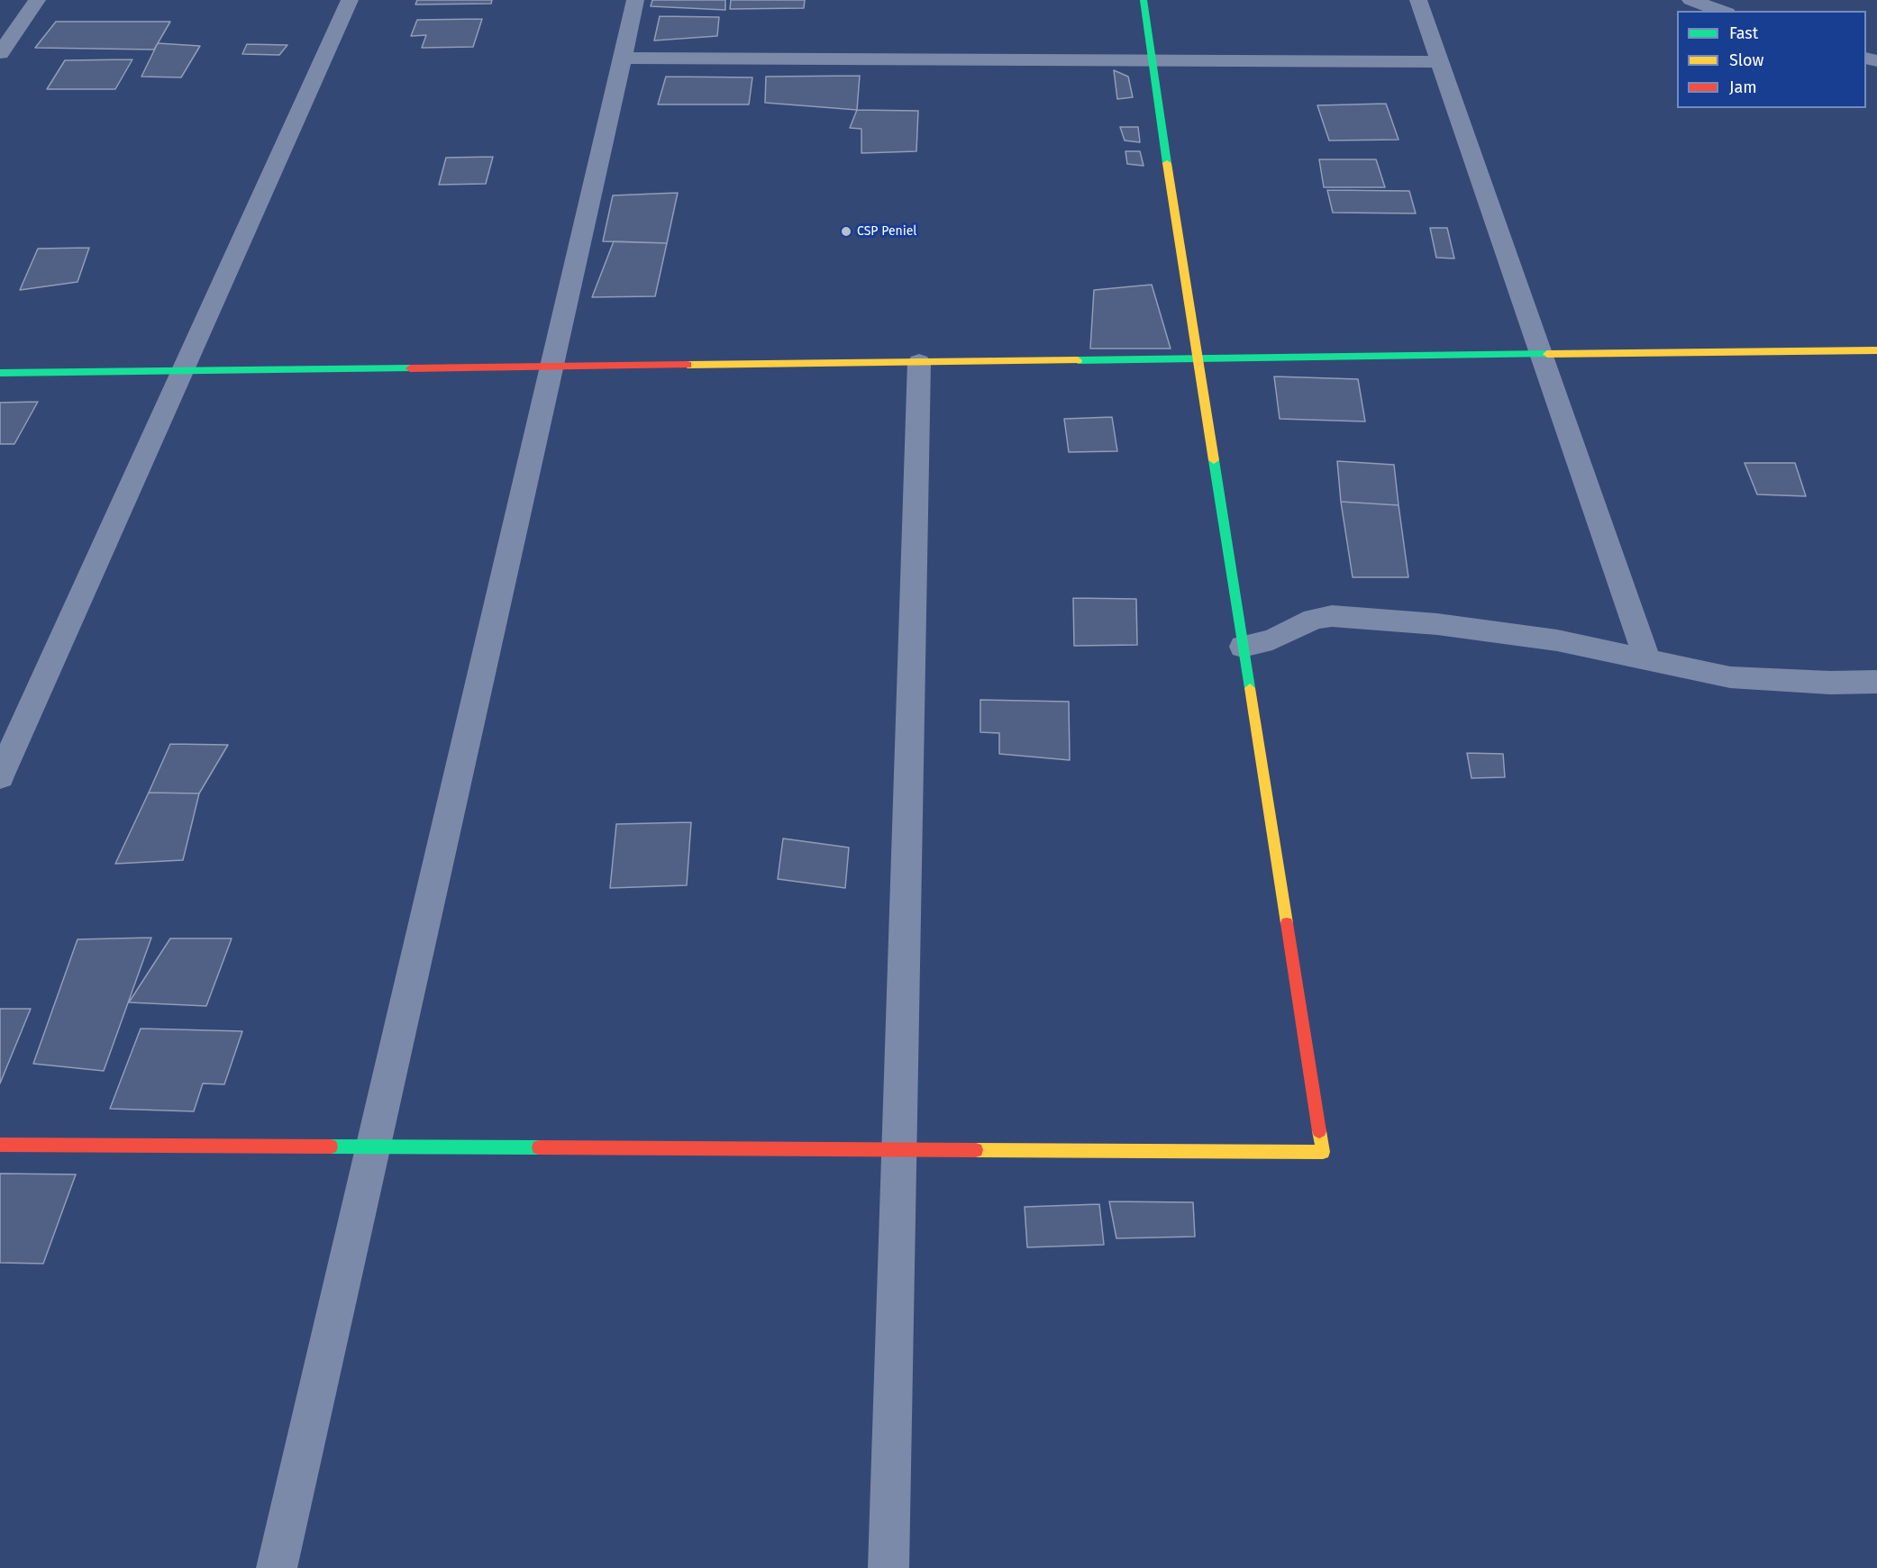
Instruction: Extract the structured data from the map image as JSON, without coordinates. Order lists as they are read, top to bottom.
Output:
{
  "places": ["CSP Peniel"],
  "legend": ["Fast", "Slow", "Jam"]
}
